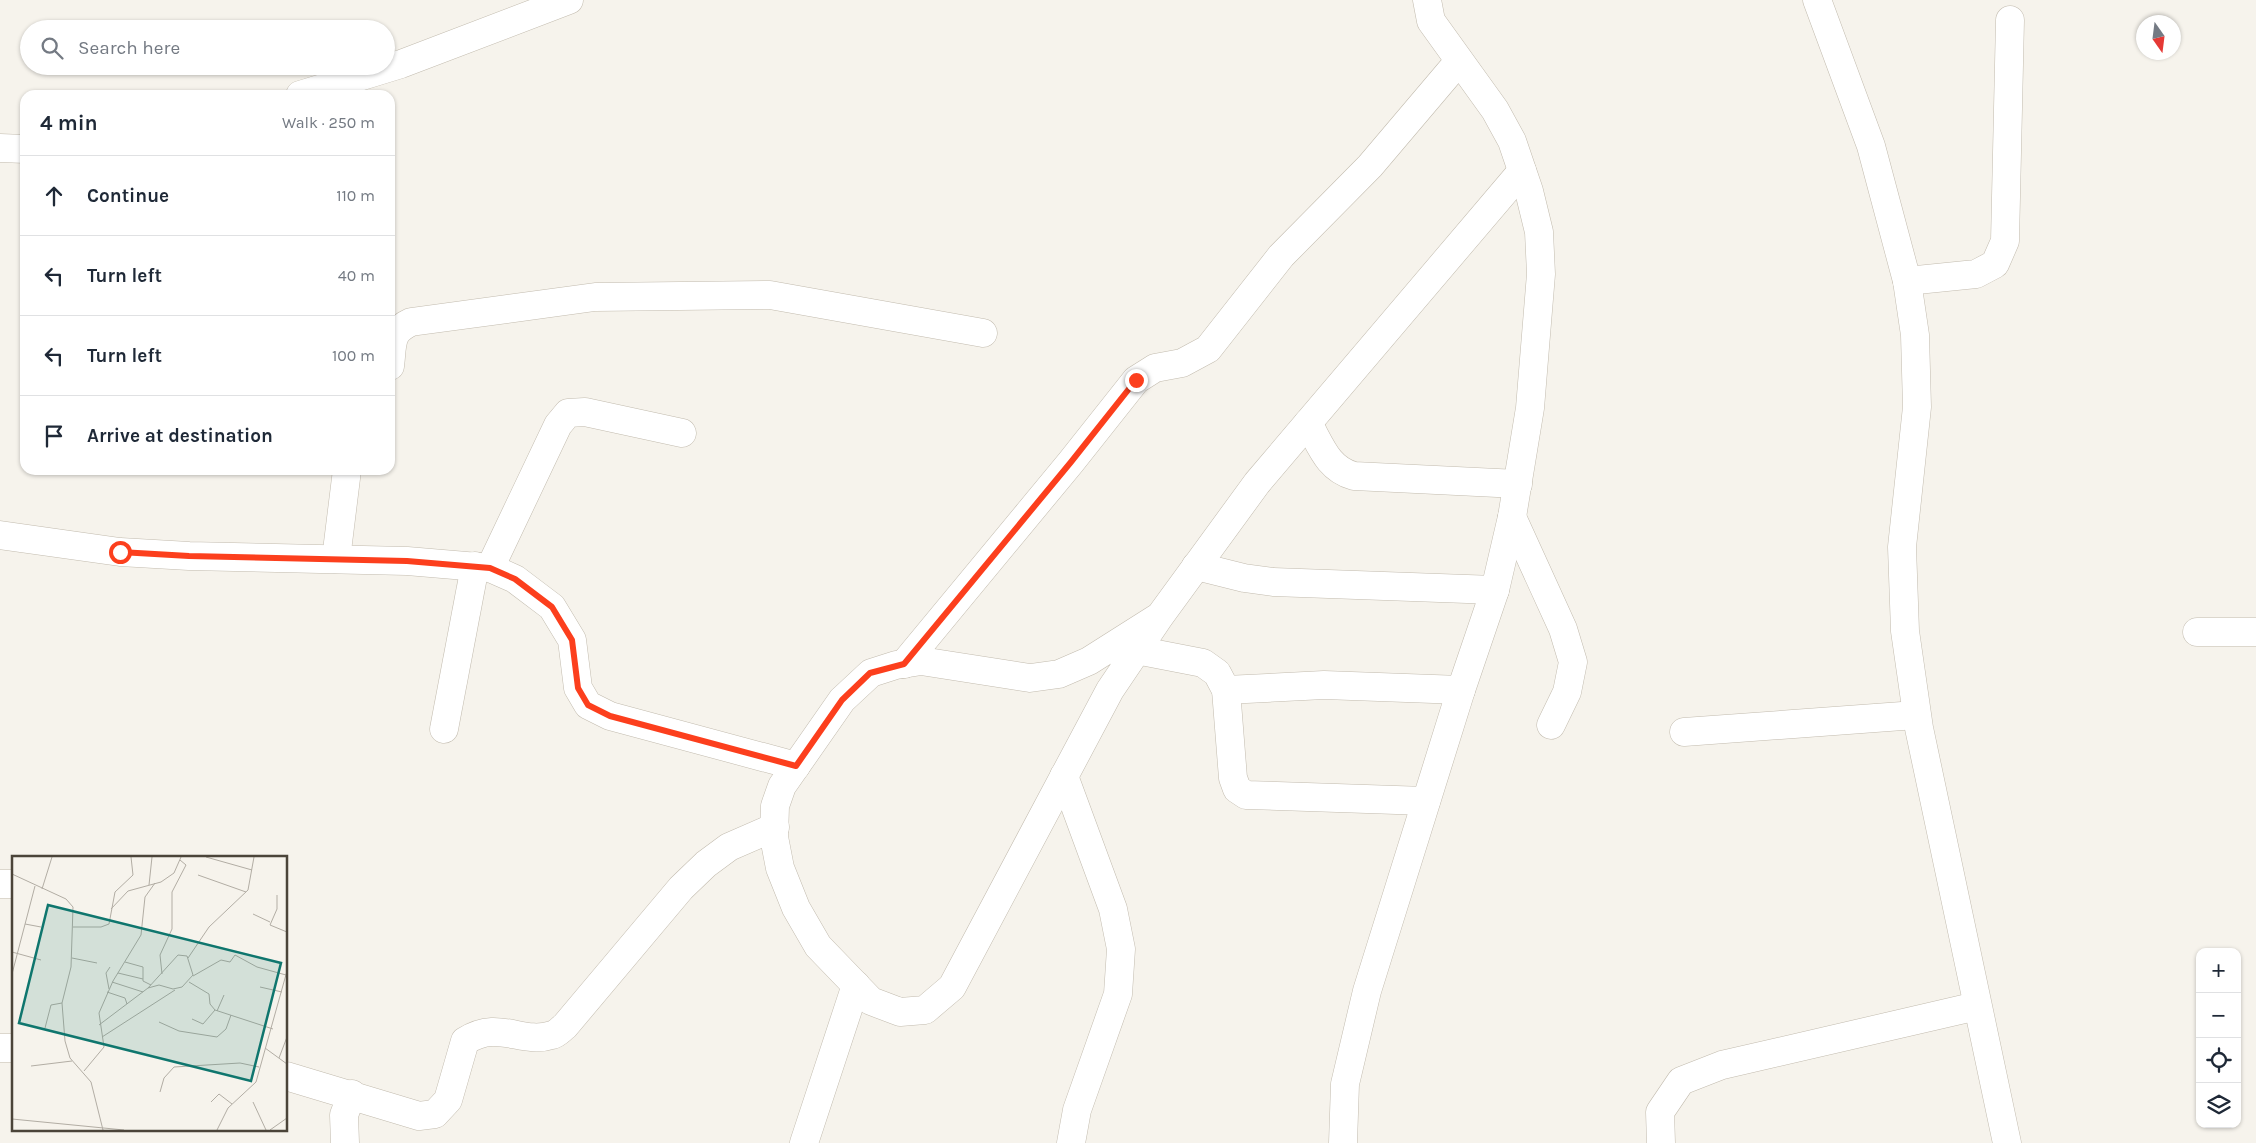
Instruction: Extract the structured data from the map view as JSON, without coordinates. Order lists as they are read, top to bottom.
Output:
{
  "north": "bottom",
  "page": {
    "search": "Search here",
    "heading": ["4 min", "Walk · 250 m"],
    "list": [
      ["Continue", "110 m"],
      ["Turn left", "40 m"],
      ["Turn left", "100 m"],
      "Arrive at destination"
    ],
    "map_buttons": ["+", "−"]
  }
}
